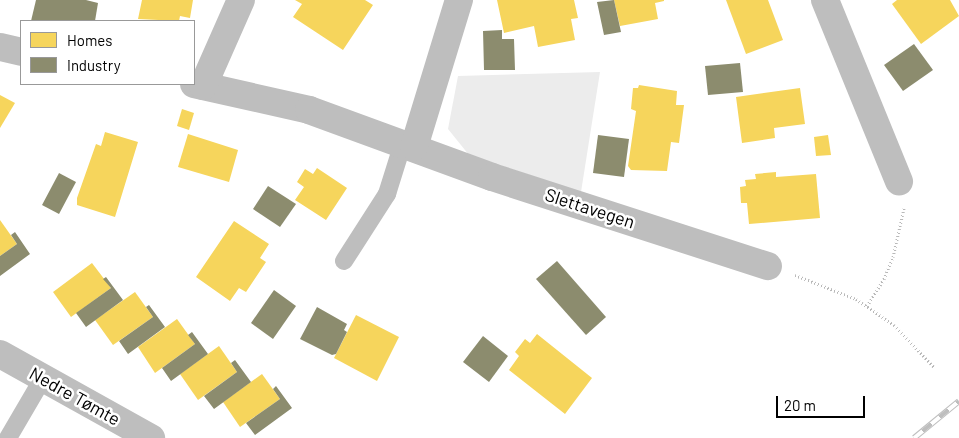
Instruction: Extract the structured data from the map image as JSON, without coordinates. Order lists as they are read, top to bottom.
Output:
{
  "streets": {
    "street": ["Slettavegen", "Nedre Tømte"]
  },
  "legend": ["Homes", "Industry"],
  "scale_bar": "20 m"
}
